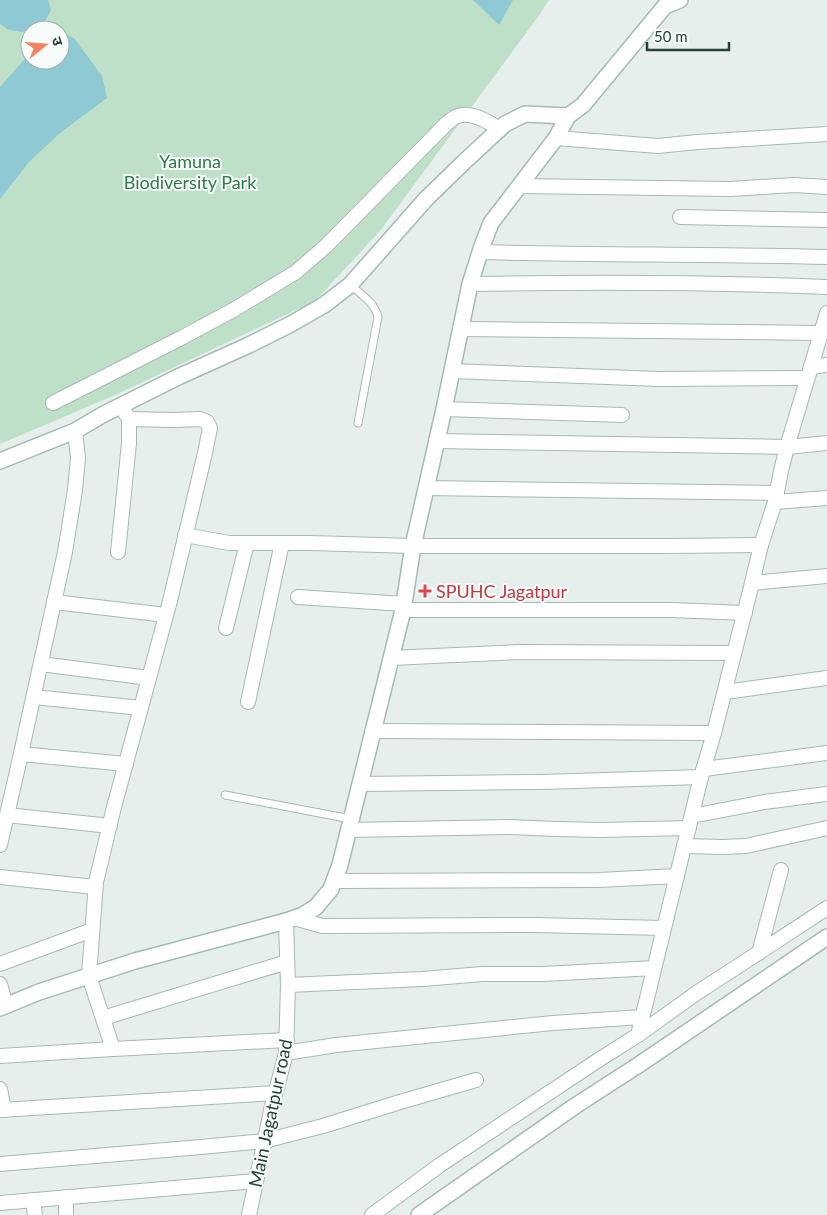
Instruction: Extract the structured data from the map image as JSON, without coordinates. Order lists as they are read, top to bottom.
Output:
{
  "streets": {
    "street": ["Main Jagatpur road"]
  },
  "parks": ["Yamuna Biodiversity Park"],
  "places": {
    "health": ["SPUHC Jagatpur"]
  },
  "scale_bar": "50 m",
  "north": "right"
}
